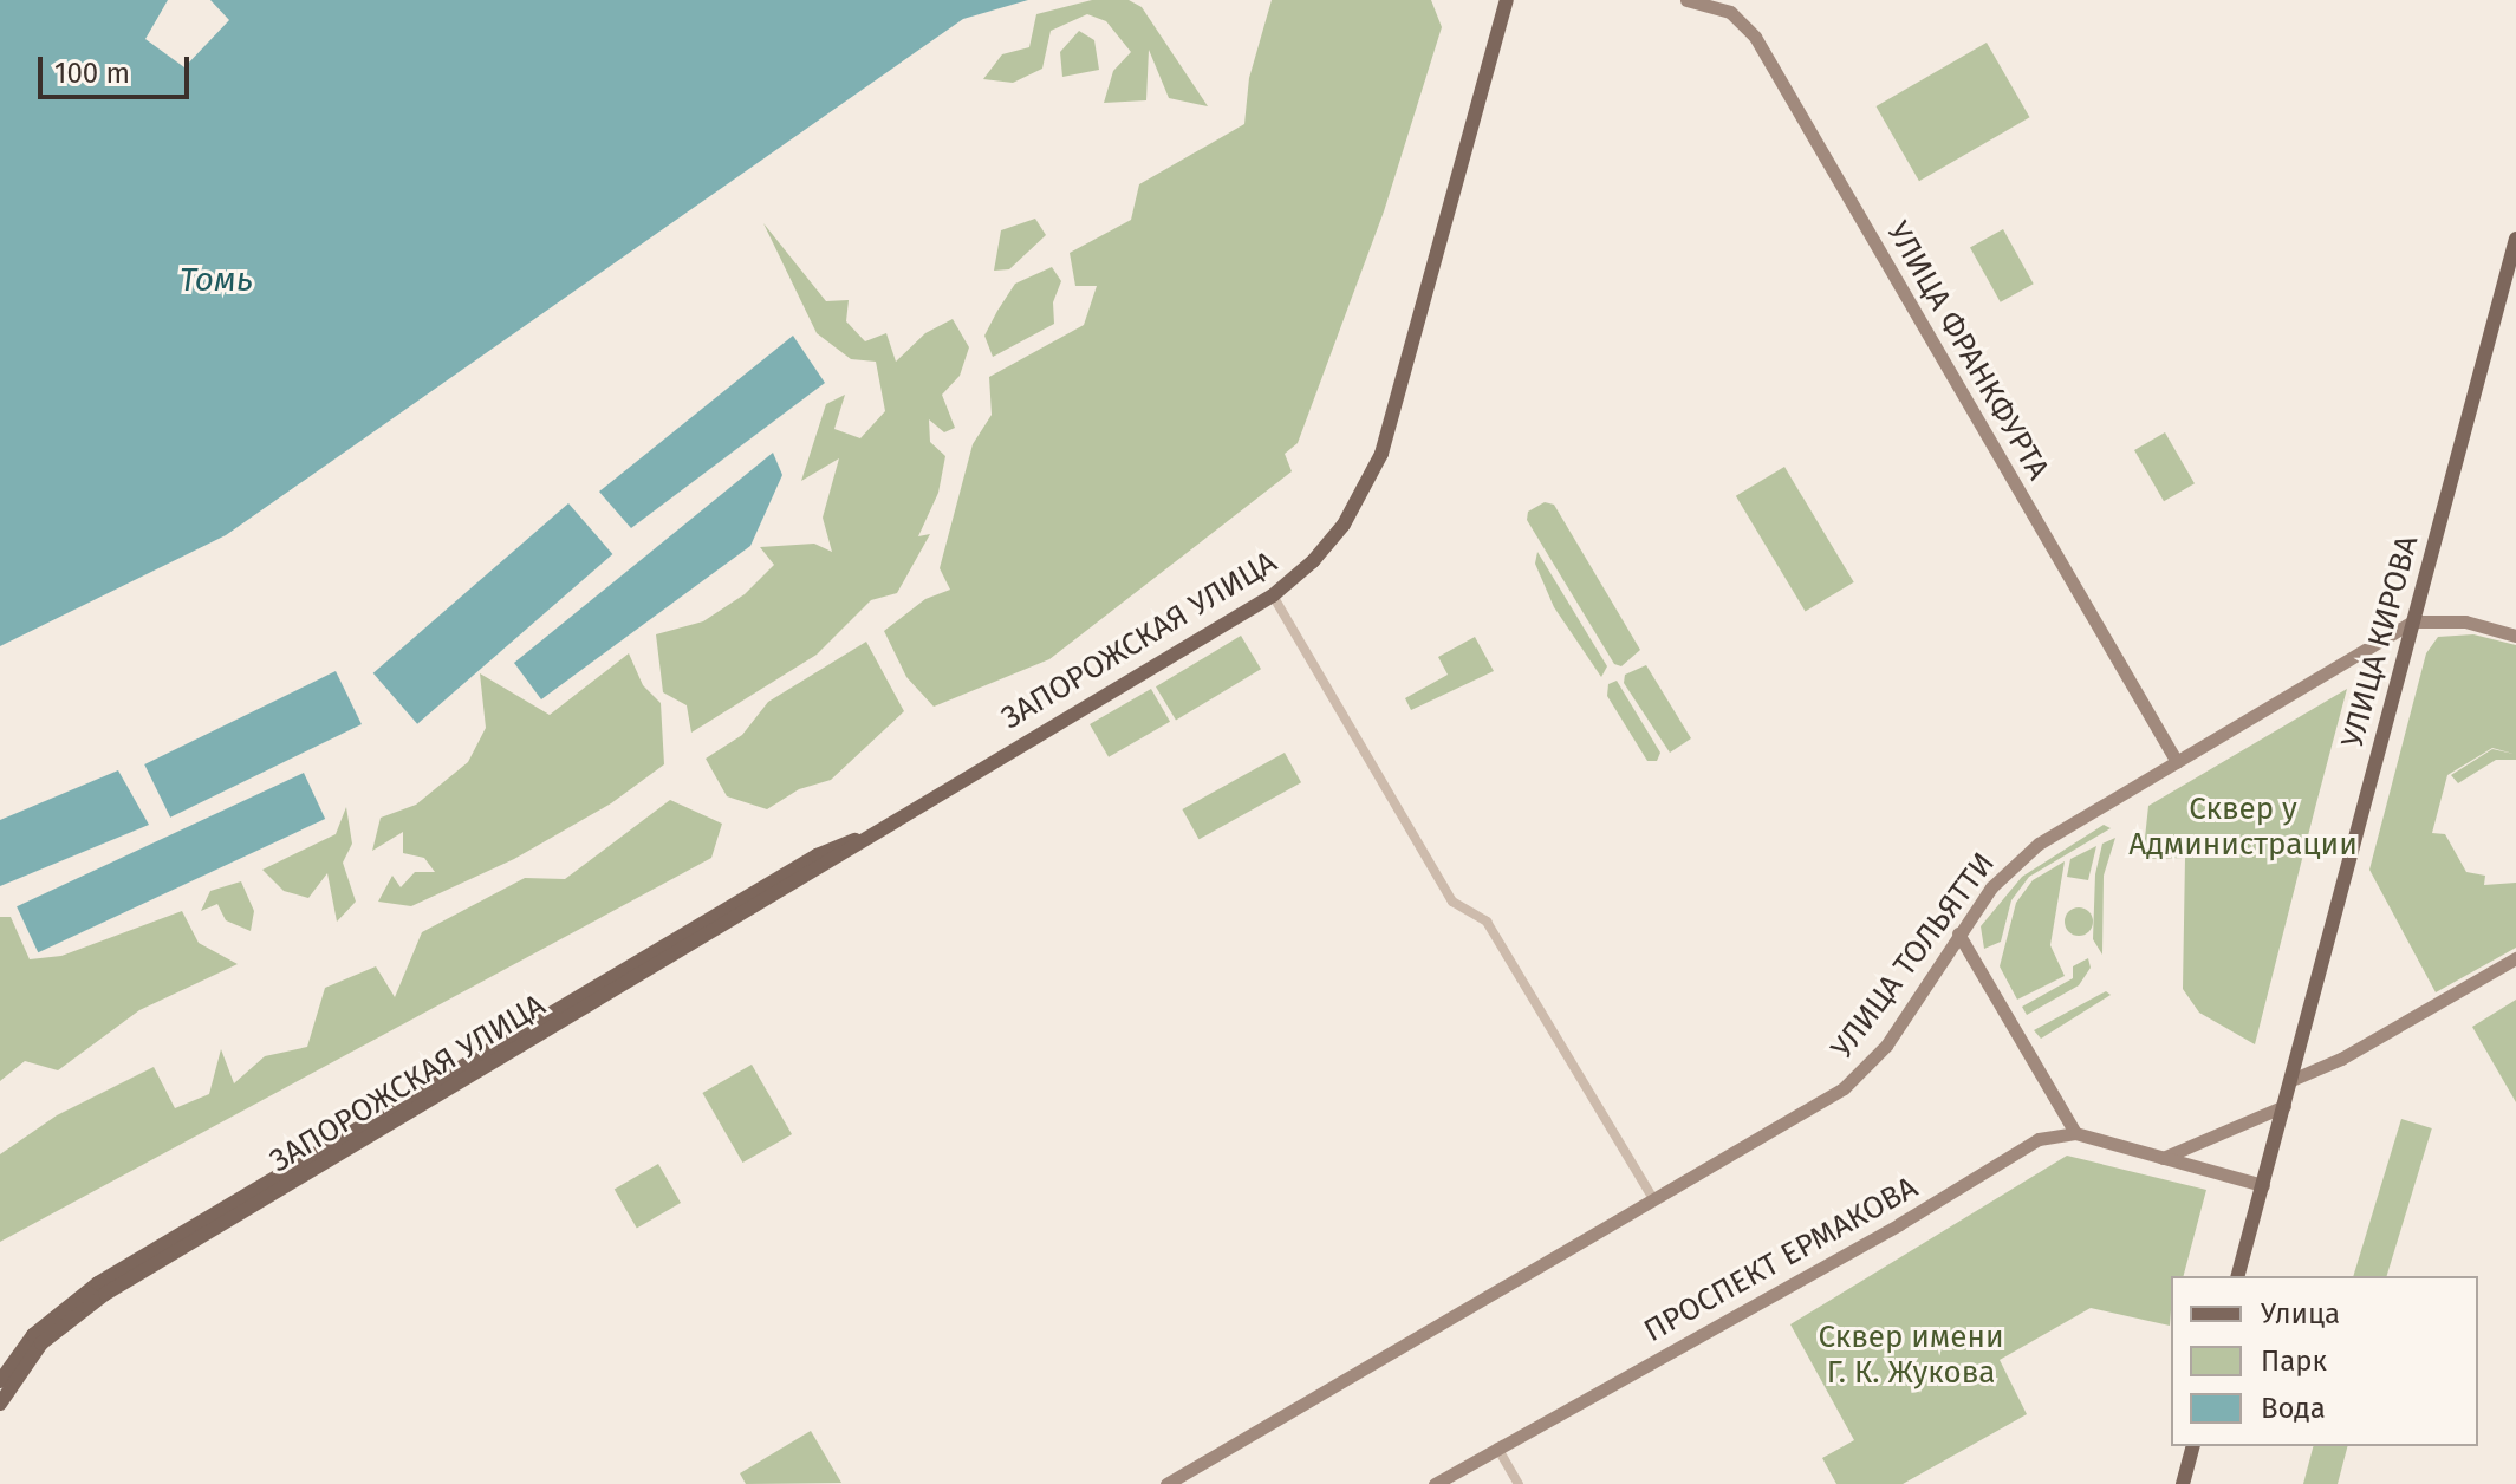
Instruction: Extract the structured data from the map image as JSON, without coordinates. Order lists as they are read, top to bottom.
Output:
{
  "streets": {
    "main road": ["ЗАПОРОЖСКАЯ УЛИЦА", "УЛИЦА КИРОВА"],
    "street": ["УЛИЦА ФРАНКФУРТА", "УЛИЦА ТОЛЬЯТТИ", "ПРОСПЕКТ ЕРМАКОВА"]
  },
  "crossings": [
    ["УЛИЦА ФРАНКФУРТА", "УЛИЦА ТОЛЬЯТТИ"],
    ["УЛИЦА КИРОВА", "УЛИЦА ТОЛЬЯТТИ"],
    ["УЛИЦА КИРОВА", "ПРОСПЕКТ ЕРМАКОВА"]
  ],
  "water": ["Томь"],
  "parks": ["Сквер у Администрации", "Сквер имени Г. К. Жукова"],
  "legend": ["Улица", "Парк", "Вода"],
  "scale_bar": "100 m"
}
